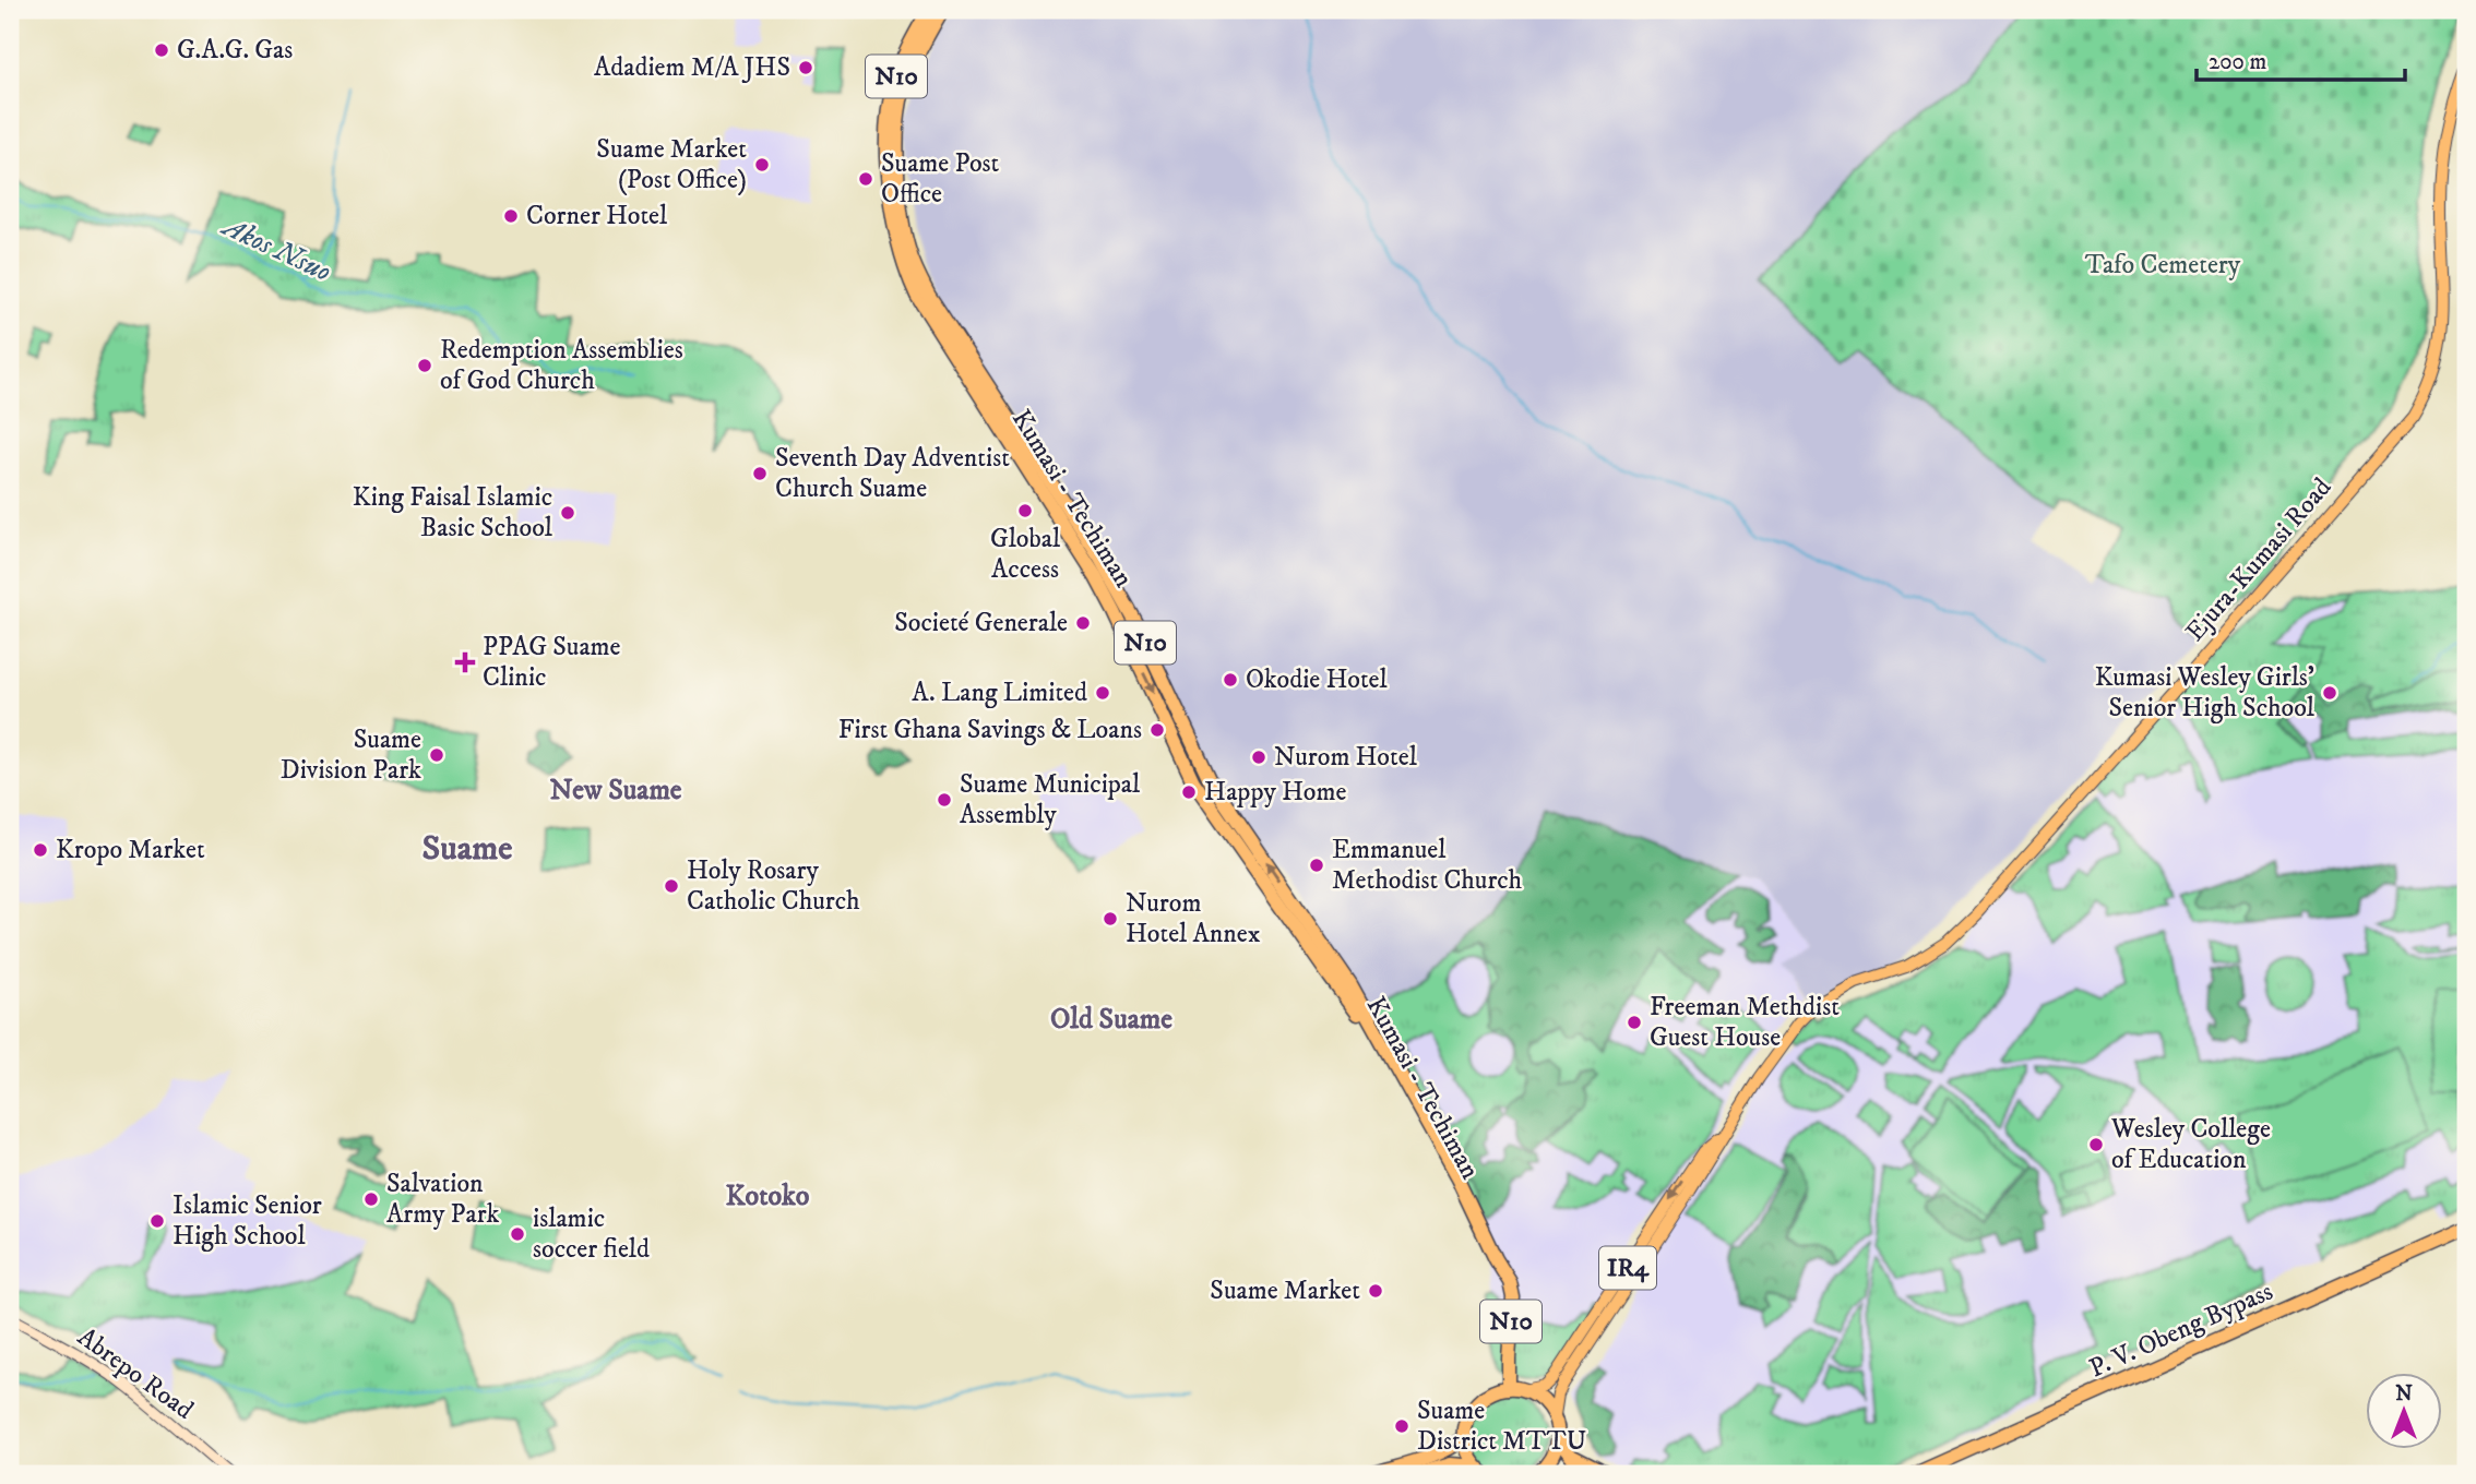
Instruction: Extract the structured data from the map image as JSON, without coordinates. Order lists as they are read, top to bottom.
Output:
{
  "streets": {
    "highway": ["N10", "Kumasi - Techiman", "P. V. Obeng Bypass"],
    "main road": ["Ejura-Kumasi Road", "IR4", "Abrepo Road"]
  },
  "crossings": [
    ["N10", "Kumasi - Techiman"],
    ["Ejura-Kumasi Road", "IR4"]
  ],
  "districts": [
    "New Suame",
    "Suame",
    "Old Suame",
    "Kotoko"
  ],
  "water": ["Akos Nsuo"],
  "parks": ["Tafo Cemetery"],
  "places": {
    "other": [
      "G.A.G. Gas",
      "Adadiem M/A JHS",
      "Suame Market (Post Office)",
      "Suame Post Office",
      "Corner Hotel",
      "Redemption Assemblies of God Church",
      "Seventh Day Adventist Church Suame",
      "Global Access",
      "King Faisal Islamic Basic School",
      "Societé Generale",
      "Okodie Hotel",
      "A. Lang Limited",
      "Kumasi Wesley Girls' Senior High School",
      "First Ghana Savings & Loans",
      "Suame Division Park",
      "Nurom Hotel",
      "Happy Home",
      "Suame Municipal Assembly",
      "Kropo Market",
      "Emmanuel Methodist Church",
      "Holy Rosary Catholic Church",
      "Nurom Hotel Annex",
      "Freeman Methdist Guest House",
      "Wesley College of Education",
      "Salvation Army Park",
      "Islamic Senior High School",
      "islamic soccer field",
      "Suame Market",
      "Suame District MTTU"
    ],
    "health": ["PPAG Suame Clinic"]
  },
  "scale_bar": "200 m",
  "north": "top"
}
